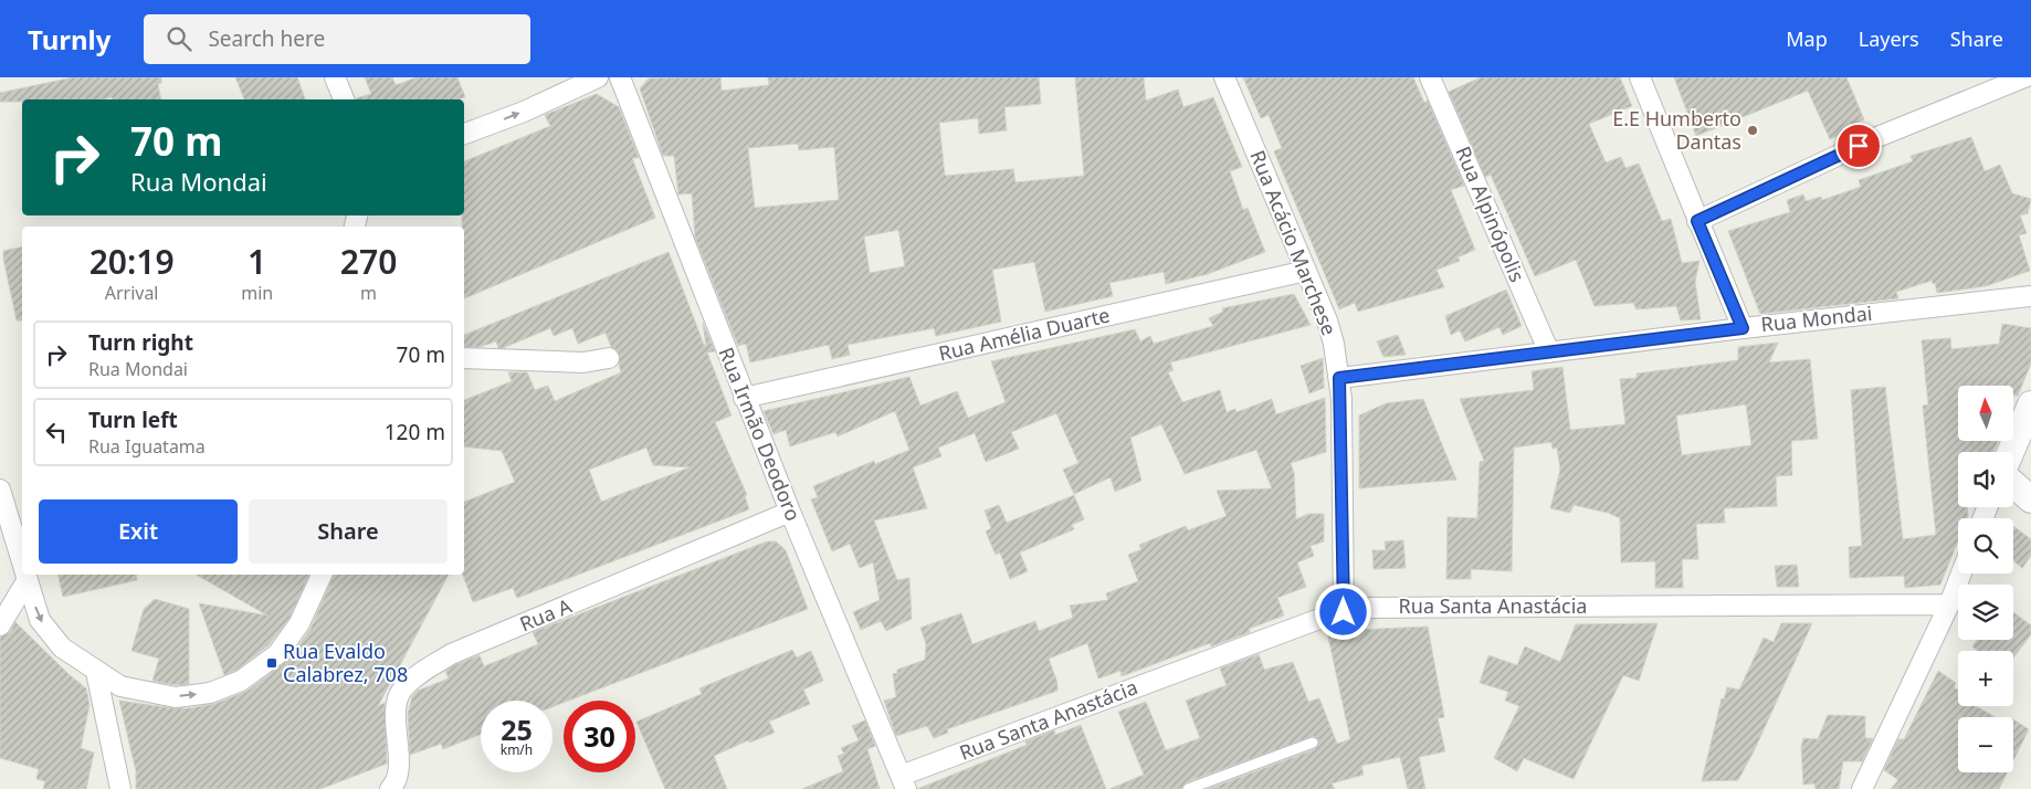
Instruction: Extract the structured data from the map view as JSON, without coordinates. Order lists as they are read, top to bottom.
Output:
{
  "streets": {
    "street": [
      "Rua Alpinópolis",
      "Rua Acácio Marchese",
      "Rua Mondai",
      "Rua Amélia Duarte",
      "Rua Irmão Deodoro",
      "Rua Santa Anastácia",
      "Rua A"
    ]
  },
  "crossings": [
    ["Rua Alpinópolis", "Rua Mondai"],
    ["Rua Acácio Marchese", "Rua Mondai"],
    ["Rua Acácio Marchese", "Rua Amélia Duarte"],
    ["Rua Acácio Marchese", "Rua Santa Anastácia"],
    ["Rua Amélia Duarte", "Rua Irmão Deodoro"],
    ["Rua Irmão Deodoro", "Rua Santa Anastácia"],
    ["Rua Irmão Deodoro", "Rua A"]
  ],
  "places": {
    "other": ["E.E Humberto Dantas"],
    "transit": ["Rua Evaldo Calabrez, 708"]
  },
  "north": "top",
  "page": {
    "header": "Turnly",
    "search": "Search here",
    "nav": ["Map", "Layers", "Share"],
    "turn": ["70 m", "Rua Mondai"],
    "eta": [
      "20:19",
      "Arrival",
      "1",
      "min",
      "270",
      "m"
    ],
    "list": [
      {
        "name": "Turn right",
        "note": "Rua Mondai",
        "value": "70 m"
      },
      {
        "name": "Turn left",
        "note": "Rua Iguatama",
        "value": "120 m"
      }
    ],
    "map_buttons": ["+", "−"],
    "buttons": ["Exit", "Share"],
    "speed": "25 km/h",
    "limit": "30"
  }
}
